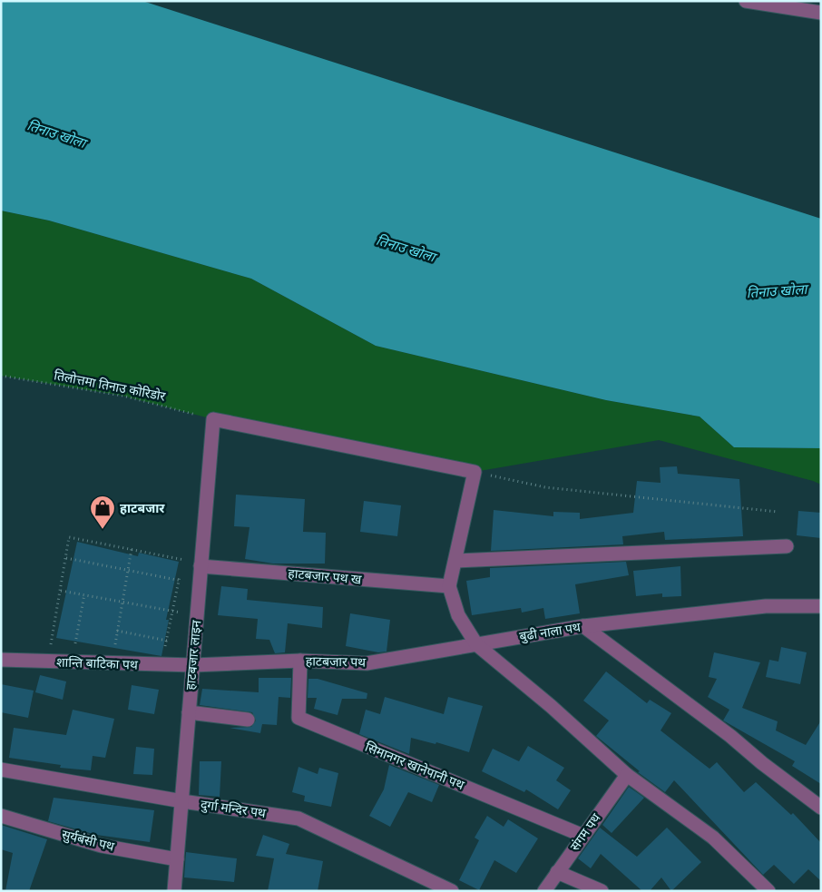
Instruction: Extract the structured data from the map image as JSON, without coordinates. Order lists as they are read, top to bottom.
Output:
{
  "streets": {
    "street": [
      "हाटबजार पथ ख",
      "बुढी नाला पथ",
      "हाटबजार लाइन",
      "हाटबजार पथ",
      "शान्ति बाटिका पथ",
      "सिमानगर खानेपानी पथ",
      "दुर्गा मन्दिर पथ",
      "संगम पथ",
      "सुर्यबंसी पथ"
    ],
    "path": ["तिलोत्तमा तिनाउ कोरिडोर"]
  },
  "crossings": [
    ["तिलोत्तमा तिनाउ कोरिडोर", "हाटबजार लाइन"],
    ["हाटबजार पथ ख", "हाटबजार लाइन"],
    ["बुढी नाला पथ", "हाटबजार पथ"],
    ["हाटबजार लाइन", "हाटबजार पथ"],
    ["हाटबजार लाइन", "शान्ति बाटिका पथ"],
    ["हाटबजार लाइन", "दुर्गा मन्दिर पथ"],
    ["हाटबजार लाइन", "सुर्यबंसी पथ"],
    ["हाटबजार पथ", "शान्ति बाटिका पथ"],
    ["हाटबजार पथ", "सिमानगर खानेपानी पथ"],
    ["सिमानगर खानेपानी पथ", "संगम पथ"]
  ],
  "water": ["तिनाउ खोला"],
  "places": {
    "shop": ["हाटबजार"]
  }
}
